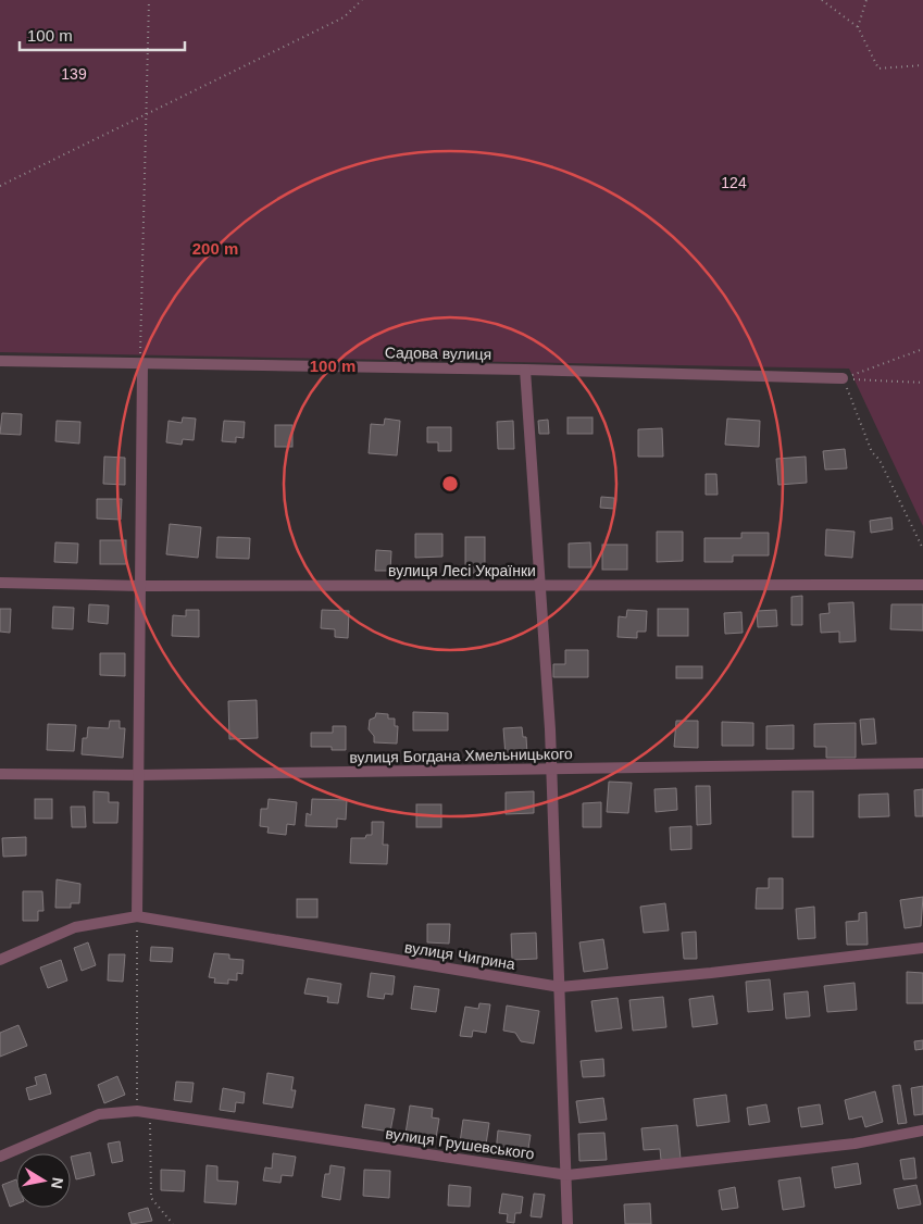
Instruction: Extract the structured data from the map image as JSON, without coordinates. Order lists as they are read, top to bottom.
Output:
{
  "streets": {
    "street": [
      "Садова вулиця",
      "вулиця Лесі Українки",
      "вулиця Богдана Хмельницького",
      "вулиця Чигрина",
      "вулиця Грушевського"
    ]
  },
  "parks": ["139", "124"],
  "scale_bar": "100 m",
  "north": "right",
  "rings": ["200 m", "100 m"]
}
